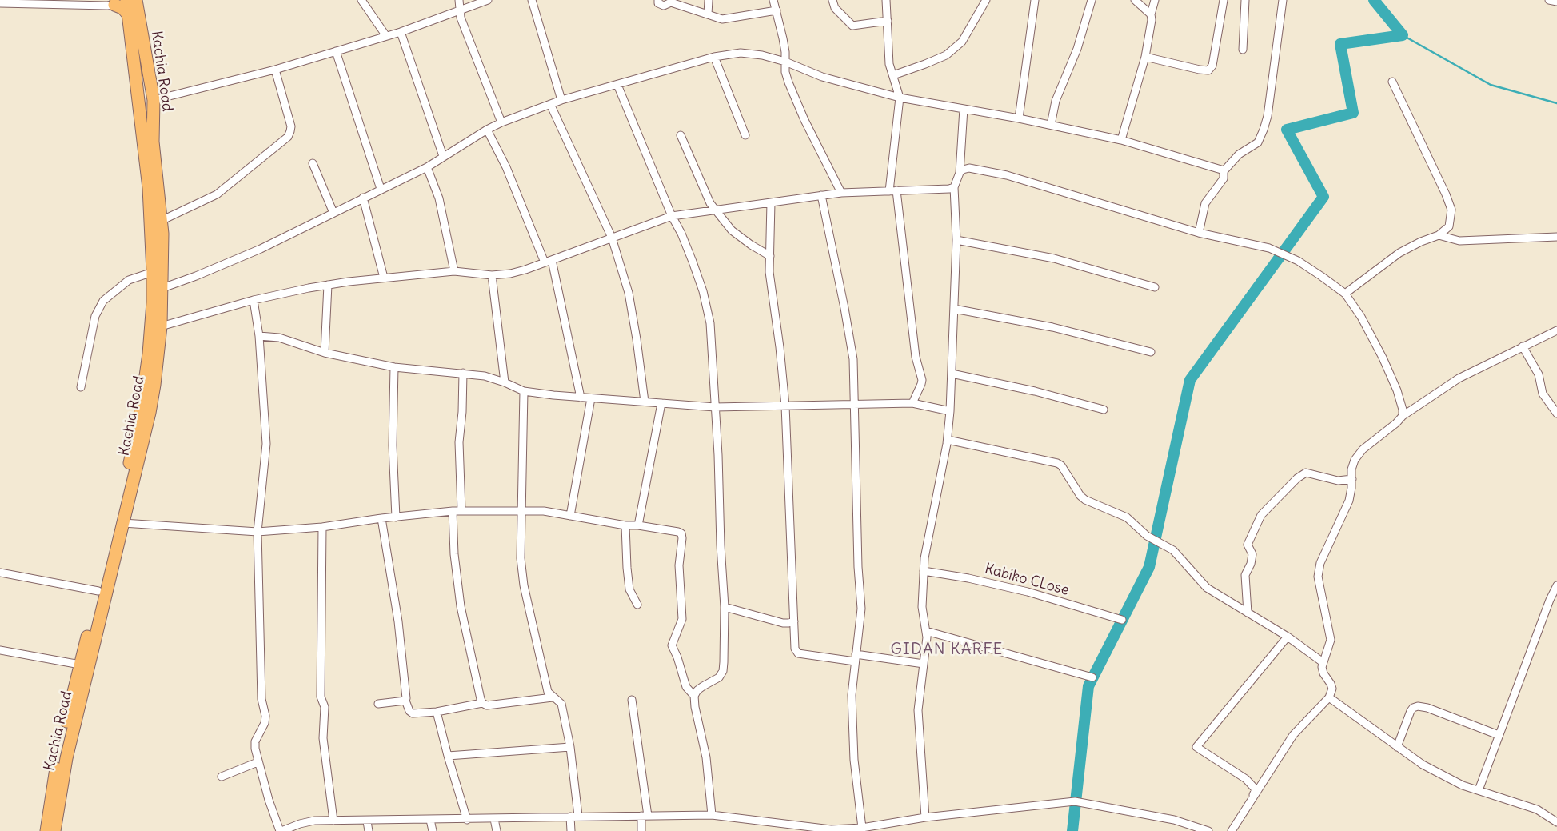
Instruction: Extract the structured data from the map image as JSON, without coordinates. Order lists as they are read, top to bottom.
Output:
{
  "streets": {
    "highway": ["Kachia Road"],
    "street": ["Kabiko CLose"]
  },
  "districts": ["GIDAN KARFE"]
}
